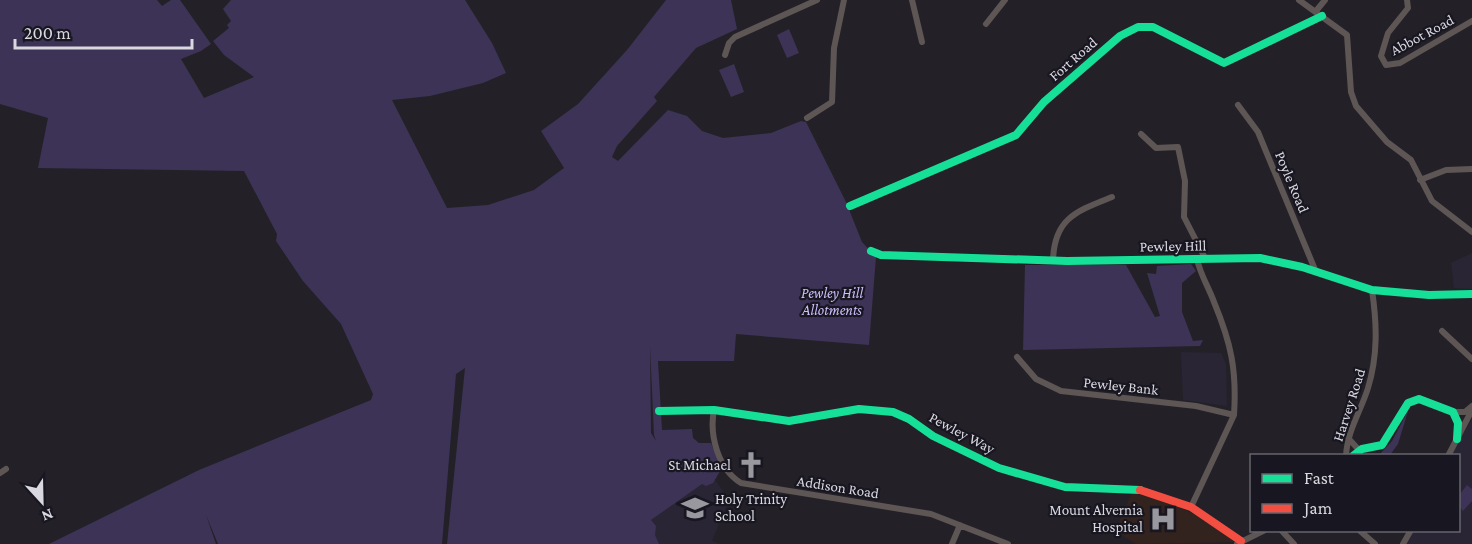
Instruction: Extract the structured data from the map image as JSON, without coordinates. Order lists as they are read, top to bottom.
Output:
{
  "streets": {
    "street": [
      "Abbot Road",
      "Fort Road",
      "Poyle Road",
      "Pewley Hill",
      "Pewley Bank",
      "Harvey Road",
      "Pewley Way",
      "Addison Road"
    ]
  },
  "crossings": [
    ["Poyle Road", "Pewley Hill"],
    ["Pewley Hill", "Harvey Road"],
    ["Pewley Way", "Addison Road"]
  ],
  "parks": ["Pewley Hill Allotments"],
  "places": {
    "church": ["St Michael"],
    "school or university": ["Holy Trinity School"],
    "hospital": ["Mount Alvernia Hospital"]
  },
  "legend": ["Fast", "Jam"],
  "scale_bar": "200 m",
  "north": "bottom"
}
